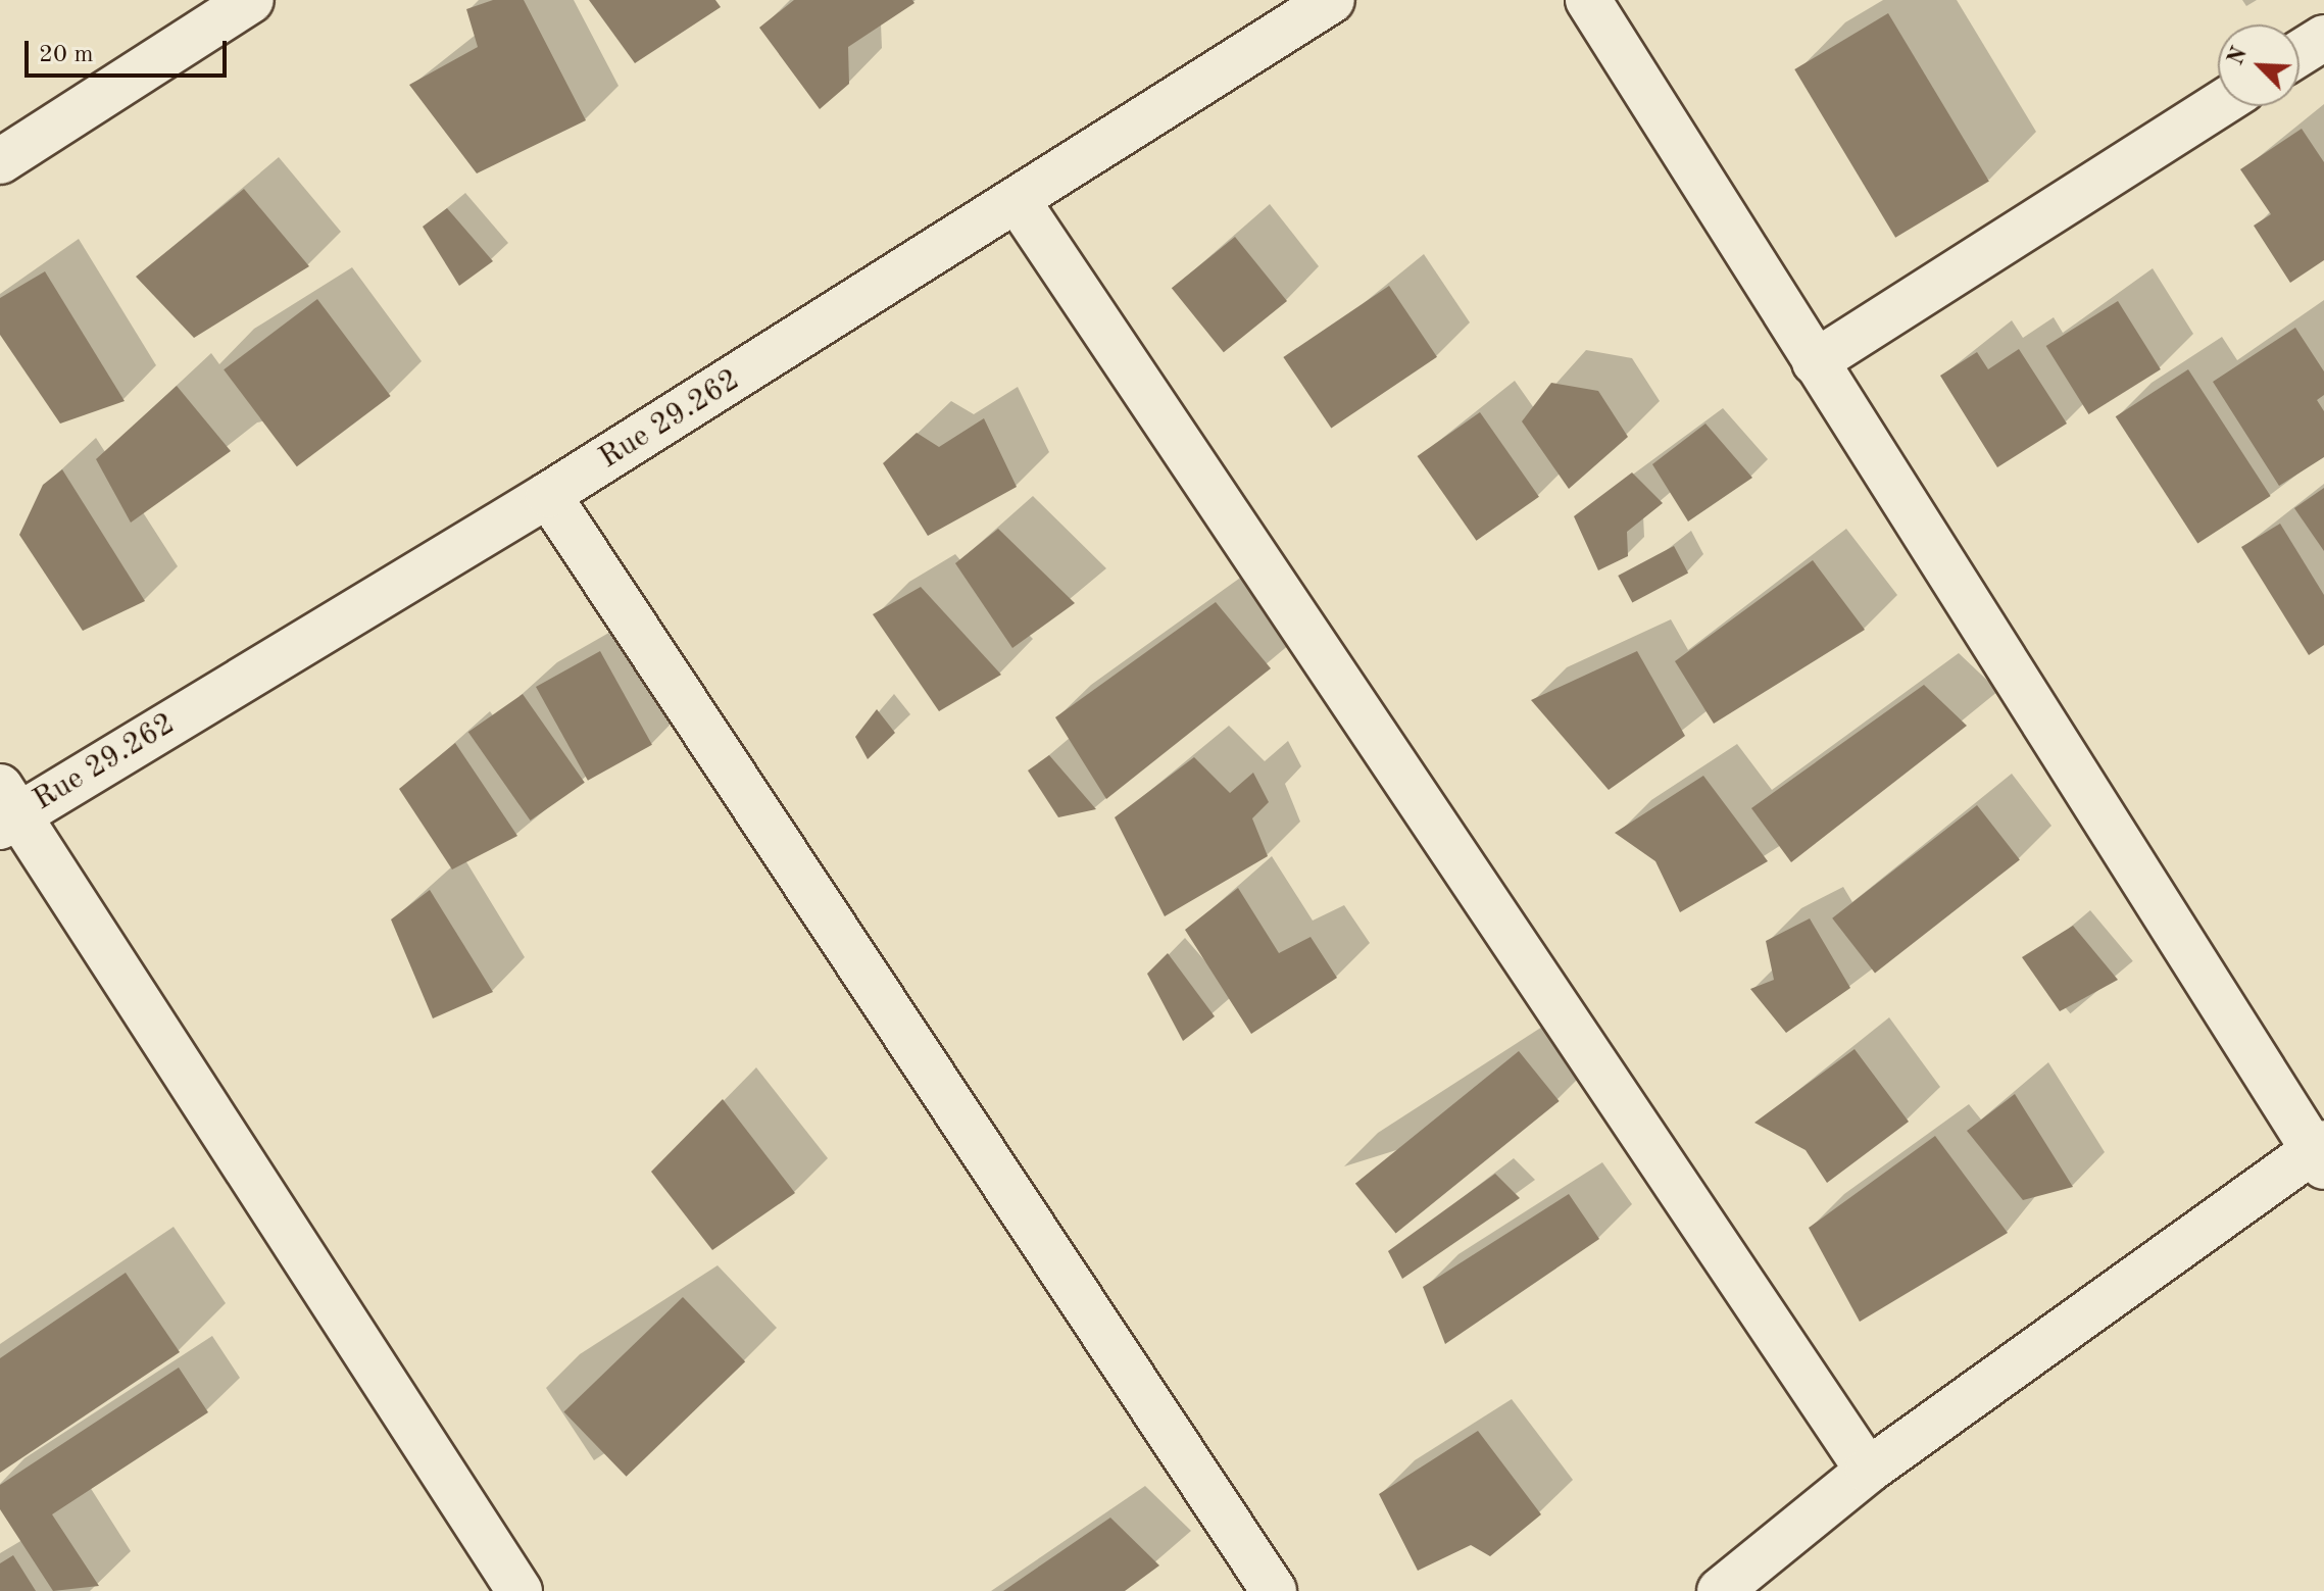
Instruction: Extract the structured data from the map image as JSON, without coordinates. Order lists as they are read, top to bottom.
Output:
{
  "streets": {
    "street": ["Rue 29.262"]
  },
  "scale_bar": "20 m",
  "north": "top left"
}
